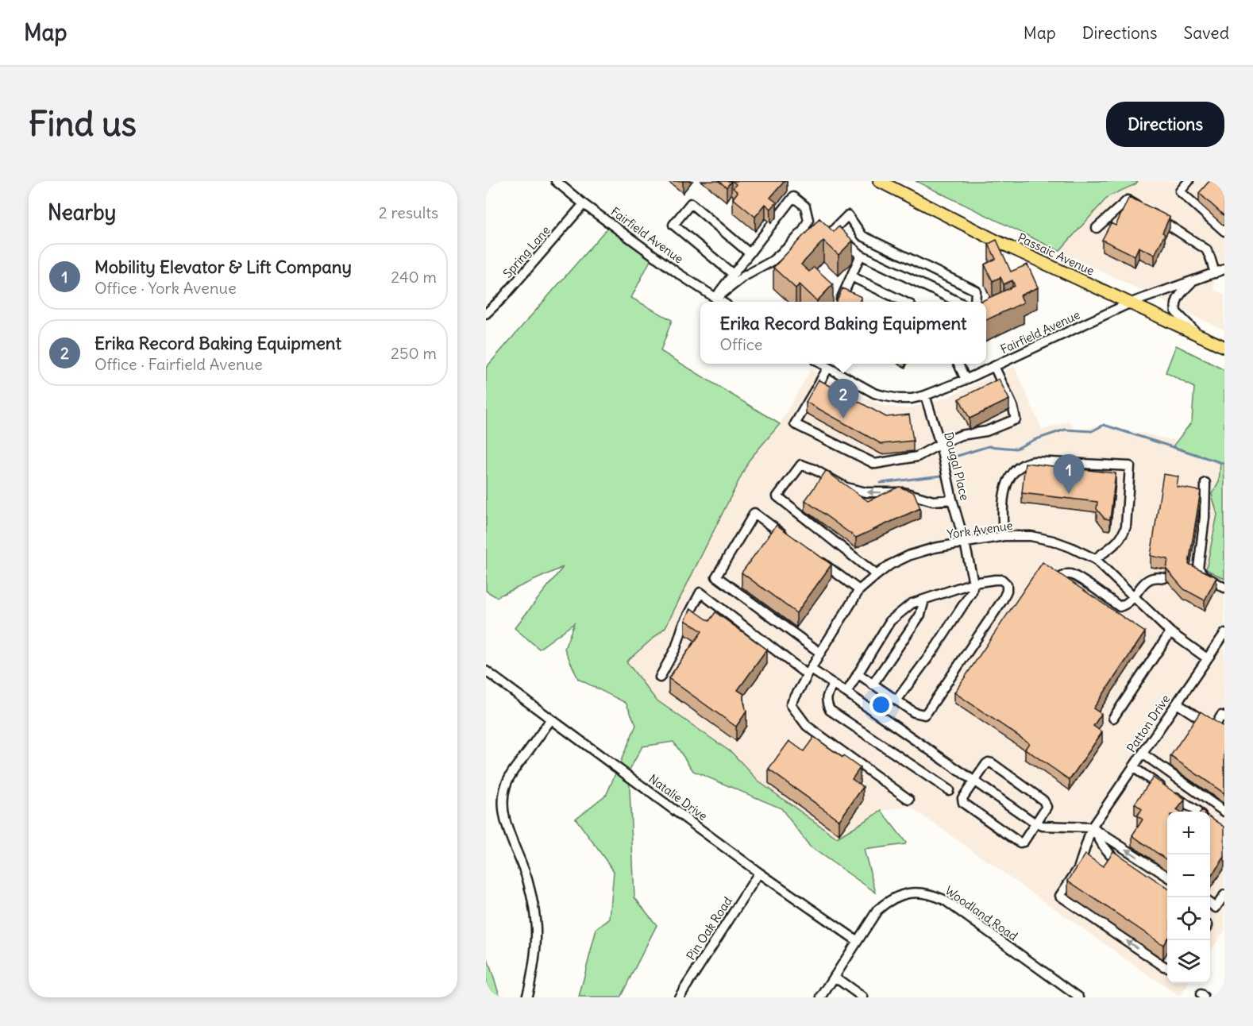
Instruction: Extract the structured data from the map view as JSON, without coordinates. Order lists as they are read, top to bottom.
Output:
{
  "streets": {
    "main road": ["Passaic Avenue"],
    "street": [
      "Fairfield Avenue",
      "Spring Lane",
      "Dougal Place",
      "York Avenue",
      "Patton Drive",
      "Natalie Drive",
      "Woodland Road",
      "Pin Oak Road"
    ]
  },
  "crossings": [
    ["Fairfield Avenue", "Spring Lane"],
    ["Fairfield Avenue", "Passaic Avenue"],
    ["Fairfield Avenue", "Dougal Place"],
    ["Dougal Place", "York Avenue"],
    ["York Avenue", "Patton Drive"],
    ["Natalie Drive", "Woodland Road"],
    ["Natalie Drive", "Pin Oak Road"]
  ],
  "page": {
    "header": "Map",
    "nav": ["Map", "Directions", "Saved"],
    "buttons": "Directions",
    "title": "Find us",
    "heading": ["Nearby", "2 results"],
    "list": [
      {
        "mark": "1",
        "name": "Mobility Elevator & Lift Company",
        "note": "Office · York Avenue",
        "value": "240 m"
      },
      {
        "mark": "2",
        "name": "Erika Record Baking Equipment",
        "note": "Office · Fairfield Avenue",
        "value": "250 m"
      }
    ],
    "popup": ["Erika Record Baking Equipment", "Office"],
    "pins": ["2", "1"],
    "map_buttons": ["+", "−"]
  }
}
